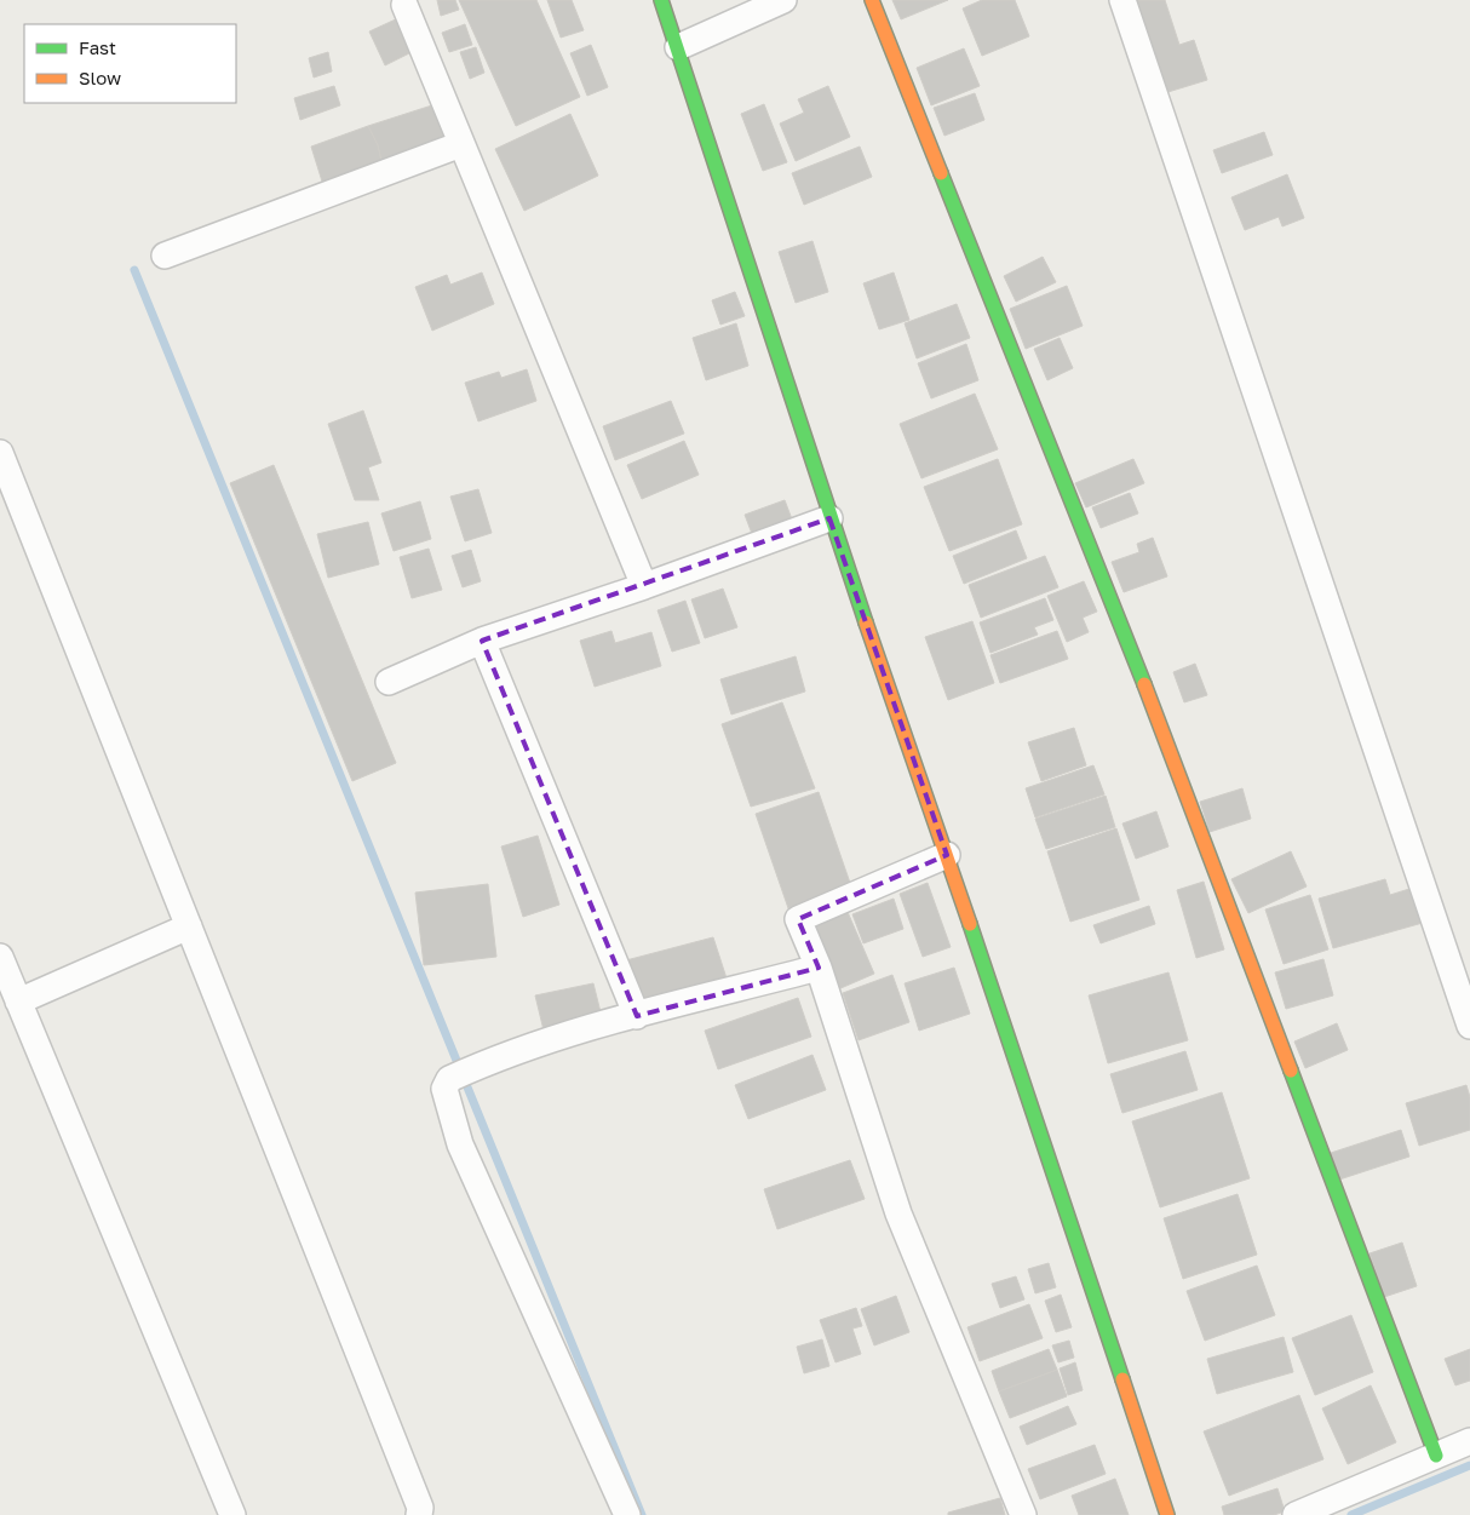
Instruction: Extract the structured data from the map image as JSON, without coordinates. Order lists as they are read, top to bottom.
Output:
{
  "legend": ["Fast", "Slow"]
}
